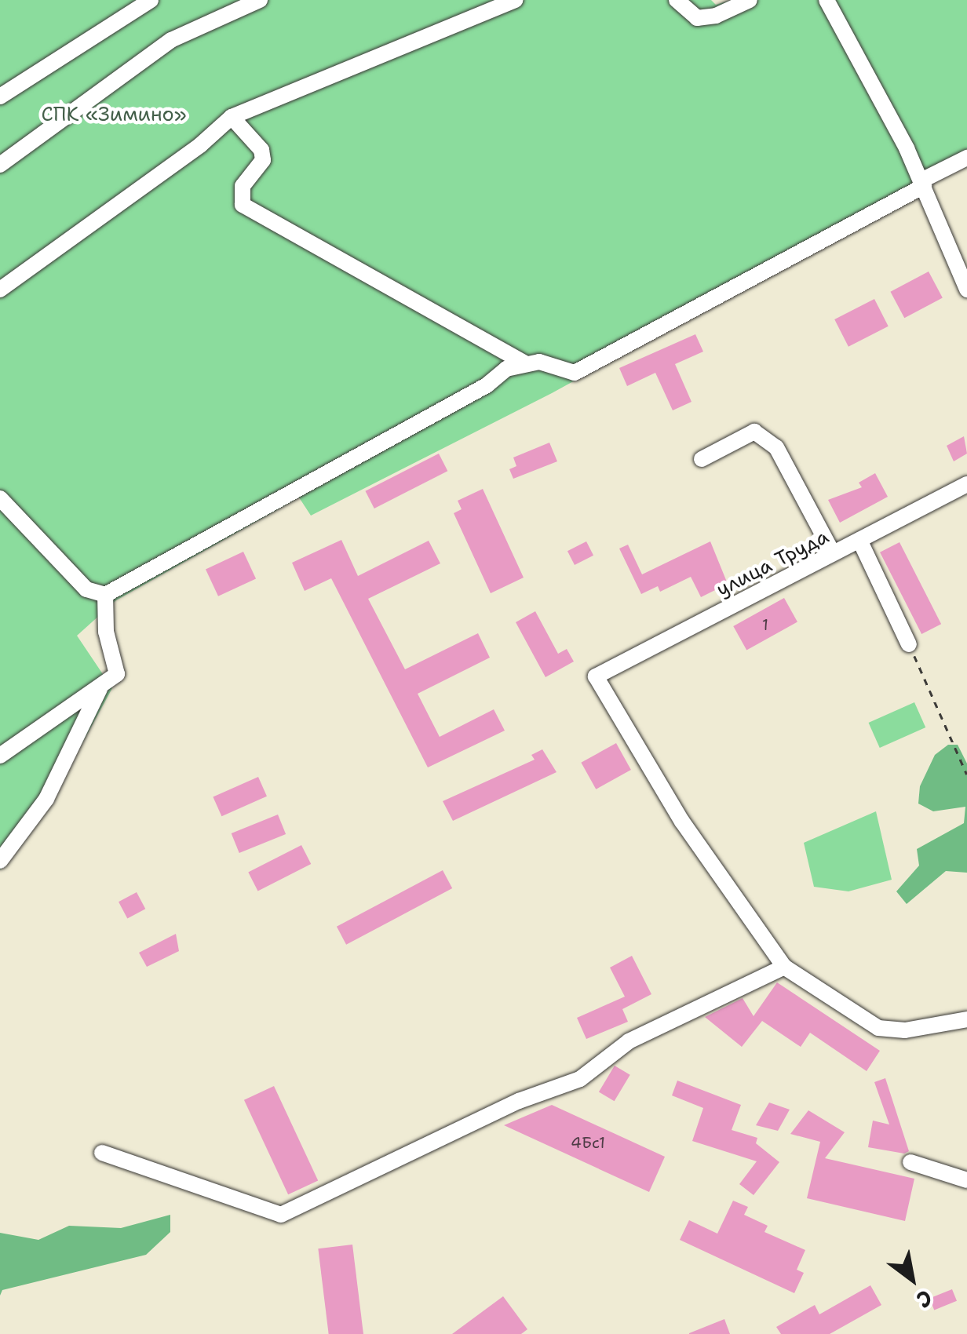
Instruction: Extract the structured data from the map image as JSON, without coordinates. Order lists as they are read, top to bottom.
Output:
{
  "streets": {
    "street": ["улица Труда"]
  },
  "parks": ["СПК «Зимино»"],
  "house_numbers": ["1", "4Бс1"],
  "north": "bottom right"
}
